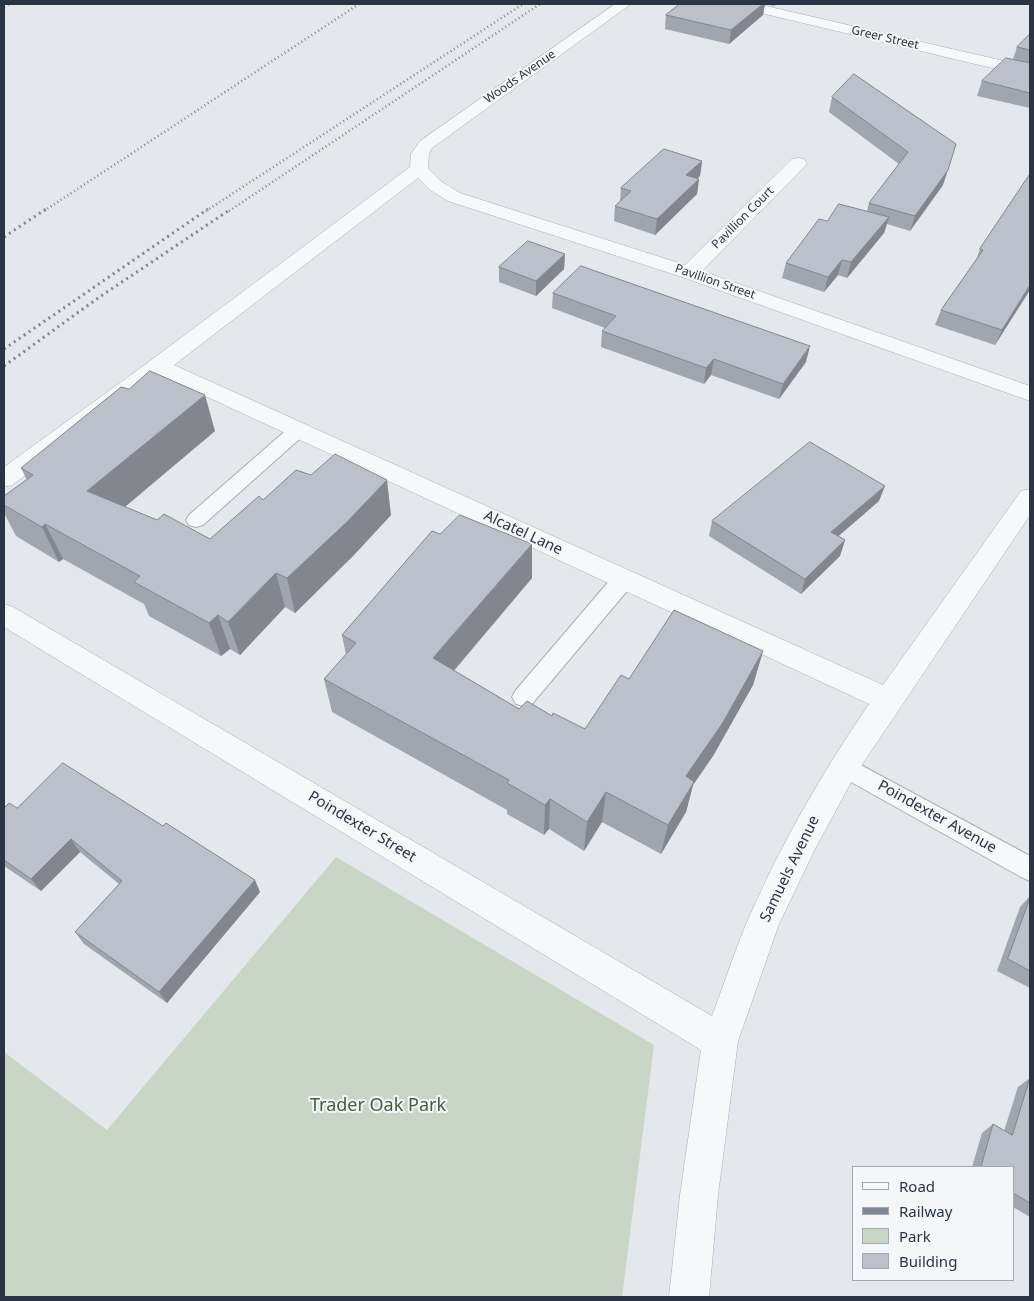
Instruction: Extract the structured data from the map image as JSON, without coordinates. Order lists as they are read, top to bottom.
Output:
{
  "streets": {
    "street": [
      "Greer Street",
      "Woods Avenue",
      "Pavillion Court",
      "Pavillion Street",
      "Alcatel Lane",
      "Poindexter Street",
      "Samuels Avenue"
    ],
    "lane": ["Poindexter Avenue"]
  },
  "crossings": [
    ["Woods Avenue", "Pavillion Street"],
    ["Woods Avenue", "Alcatel Lane"],
    ["Pavillion Court", "Pavillion Street"],
    ["Alcatel Lane", "Samuels Avenue"],
    ["Poindexter Avenue", "Samuels Avenue"],
    ["Poindexter Street", "Samuels Avenue"]
  ],
  "parks": ["Trader Oak Park"],
  "legend": [
    "Road",
    "Railway",
    "Park",
    "Building"
  ]
}
